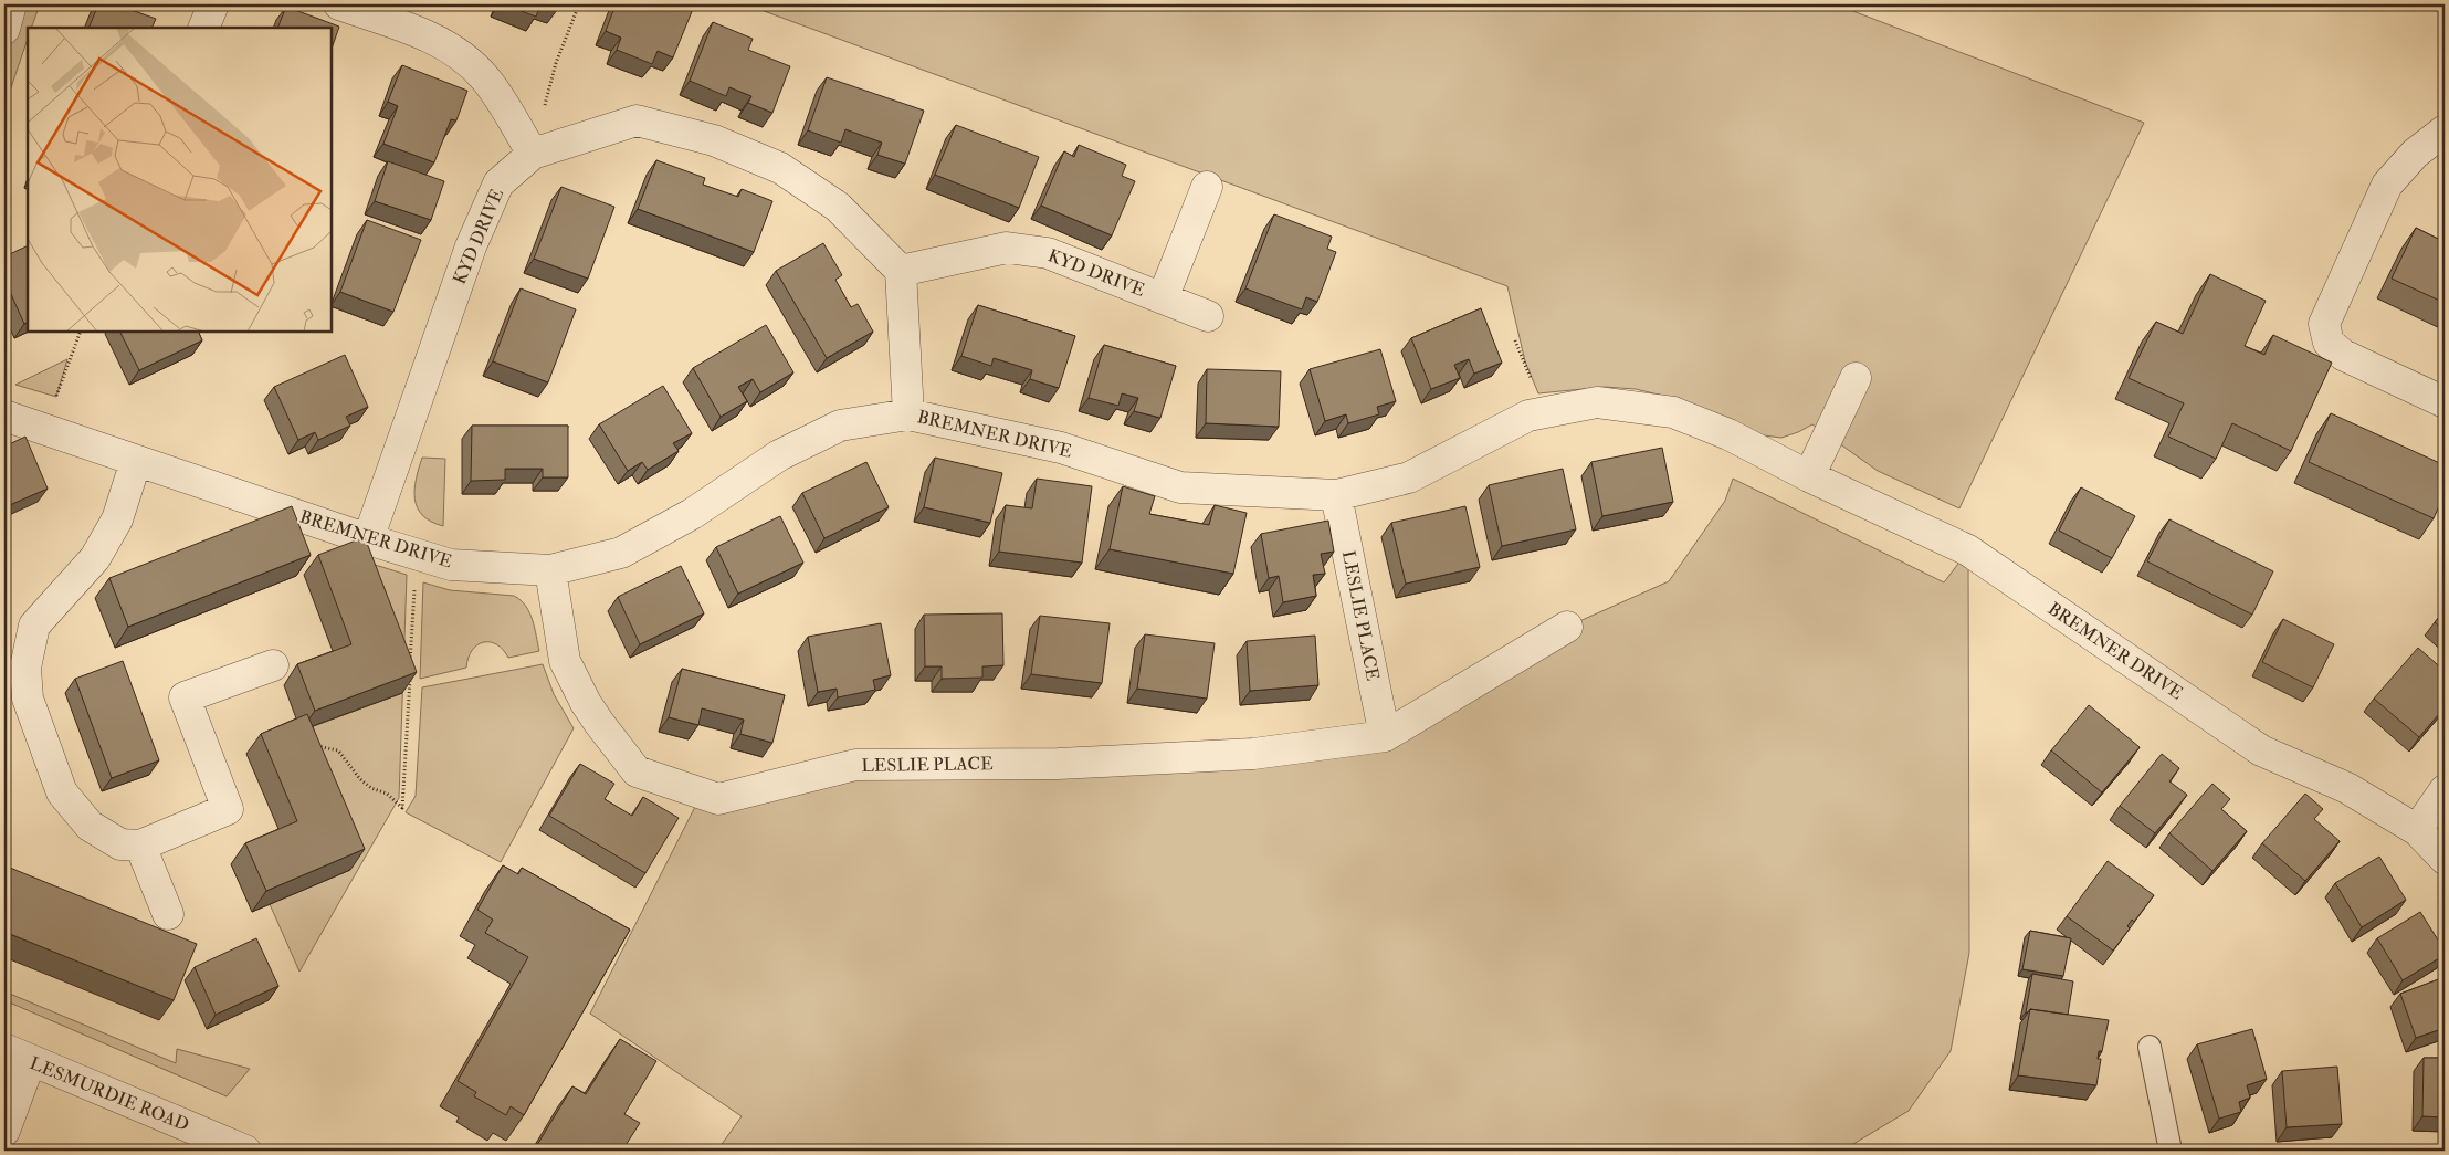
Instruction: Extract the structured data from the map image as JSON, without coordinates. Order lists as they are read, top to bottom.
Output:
{
  "streets": {
    "street": [
      "KYD DRIVE",
      "BREMNER DRIVE",
      "LESLIE PLACE",
      "LESMURDIE ROAD"
    ]
  },
  "crossings": [
    ["KYD DRIVE", "BREMNER DRIVE"],
    ["BREMNER DRIVE", "LESLIE PLACE"]
  ]
}
